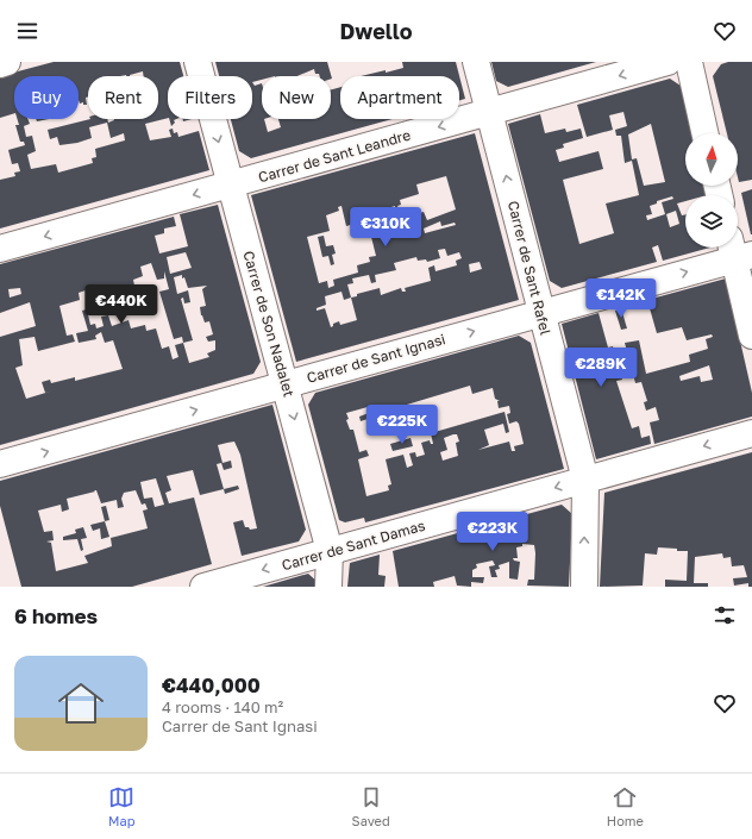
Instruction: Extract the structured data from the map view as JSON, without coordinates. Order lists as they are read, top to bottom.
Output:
{
  "streets": {
    "street": [
      "Carrer de Sant Leandre",
      "Carrer de Sant Rafel",
      "Carrer de Son Nadalet",
      "Carrer de Sant Ignasi",
      "Carrer de Sant Damas"
    ]
  },
  "crossings": [
    ["Carrer de Sant Leandre", "Carrer de Sant Rafel"],
    ["Carrer de Sant Leandre", "Carrer de Son Nadalet"],
    ["Carrer de Sant Rafel", "Carrer de Sant Ignasi"],
    ["Carrer de Sant Rafel", "Carrer de Sant Damas"],
    ["Carrer de Son Nadalet", "Carrer de Sant Ignasi"],
    ["Carrer de Son Nadalet", "Carrer de Sant Damas"]
  ],
  "one_way": [
    "Carrer de Sant Leandre",
    "Carrer de Sant Rafel",
    "Carrer de Son Nadalet",
    "Carrer de Sant Ignasi",
    "Carrer de Sant Damas"
  ],
  "north": "top",
  "page": {
    "header": "Dwello",
    "chip": [
      "Buy",
      "Rent",
      "Filters",
      "New",
      "Apartment"
    ],
    "price": [
      "€310K",
      "€142K",
      "€440K",
      "€289K",
      "€225K",
      "€223K"
    ],
    "heading": "6 homes",
    "list": [
      {
        "name": "€440,000",
        "note": "4 rooms · 140 m² · Carrer de Sant Ignasi"
      }
    ],
    "tabs": ["Map", "Saved", "Home"]
  }
}
